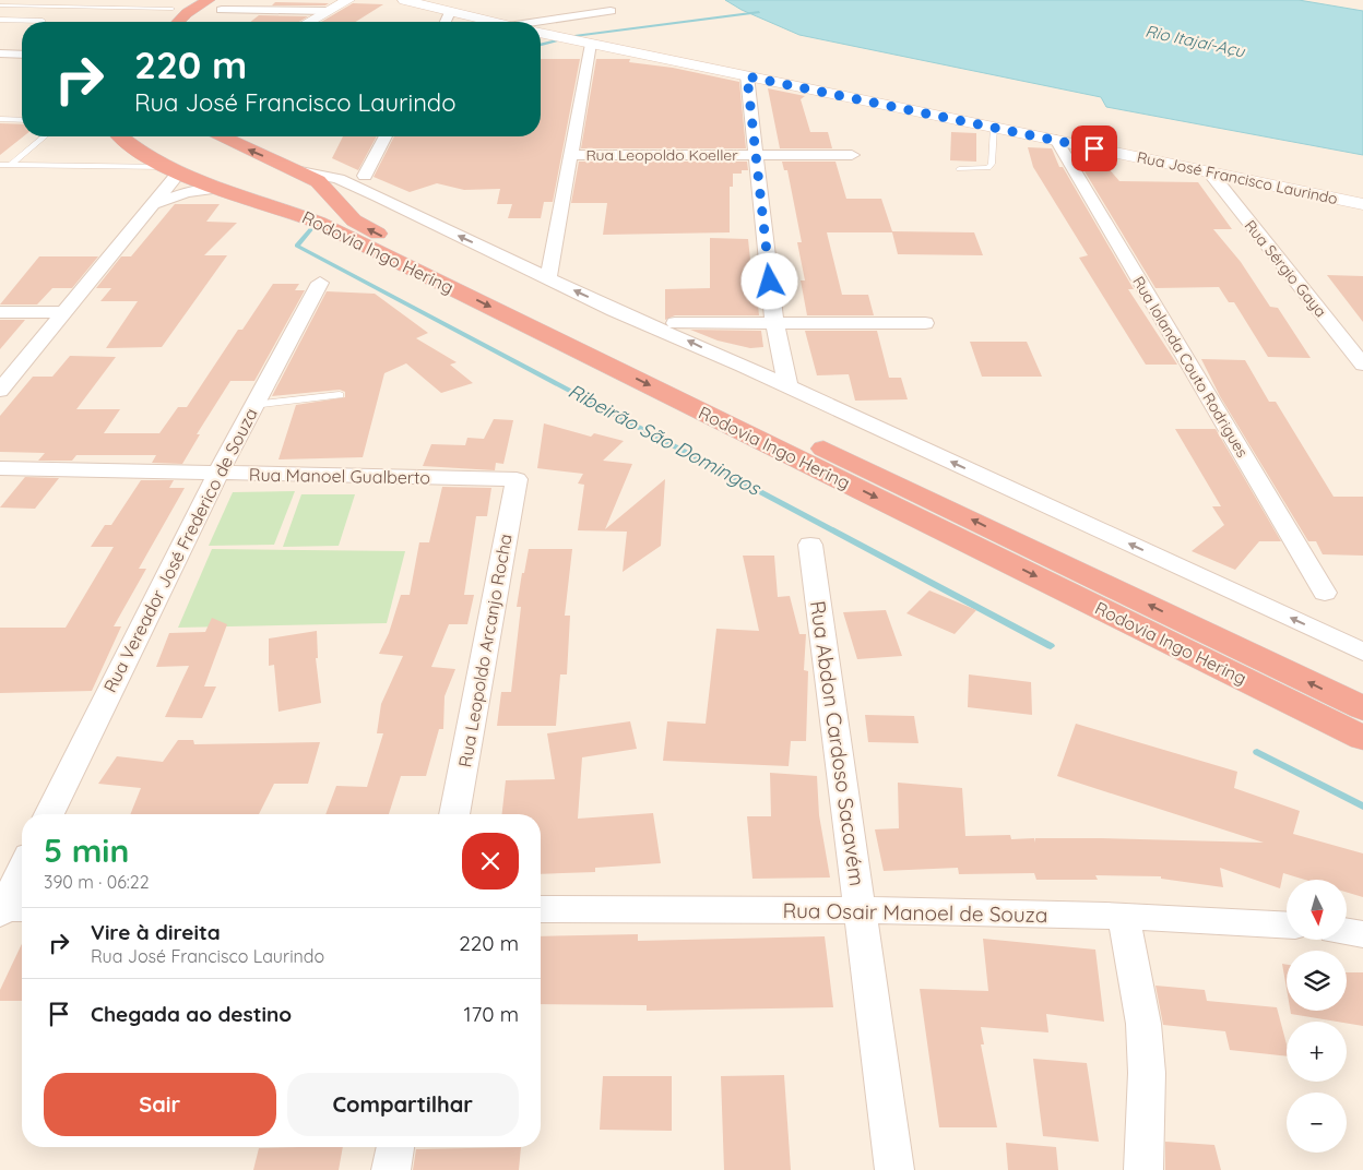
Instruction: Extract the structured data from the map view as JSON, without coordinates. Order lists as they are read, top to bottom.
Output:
{
  "streets": {
    "highway": ["Rodovia Ingo Hering"],
    "main road": ["Rua José Francisco Laurindo"],
    "street": [
      "Rua Leopoldo Koeller",
      "Rua Sérgio Gaya",
      "Rua Iolanda Couto Rodrigues",
      "Rua Manoel Gualberto",
      "Rua Vereador José Frederico de Souza",
      "Rua Leopoldo Arcanjo Rocha",
      "Rua Abdon Cardoso Sacavém",
      "Rua Osair Manoel de Souza"
    ]
  },
  "crossings": [
    ["Rua José Francisco Laurindo", "Rua Sérgio Gaya"],
    ["Rua José Francisco Laurindo", "Rua Iolanda Couto Rodrigues"],
    ["Rua Manoel Gualberto", "Rua Vereador José Frederico de Souza"],
    ["Rua Manoel Gualberto", "Rua Leopoldo Arcanjo Rocha"],
    ["Rua Abdon Cardoso Sacavém", "Rua Osair Manoel de Souza"]
  ],
  "water": ["Rio Itajaí-Açu", "Ribeirão São Domingos"],
  "north": "bottom",
  "page": {
    "turn": ["220 m", "Rua José Francisco Laurindo"],
    "heading": ["5 min", "390 m · 06:22"],
    "map_buttons": ["+", "−"],
    "list": [
      {
        "name": "Vire à direita",
        "note": "Rua José Francisco Laurindo",
        "value": "220 m"
      },
      {
        "name": "Chegada ao destino",
        "value": "170 m"
      }
    ],
    "buttons": ["Sair", "Compartilhar"]
  }
}
